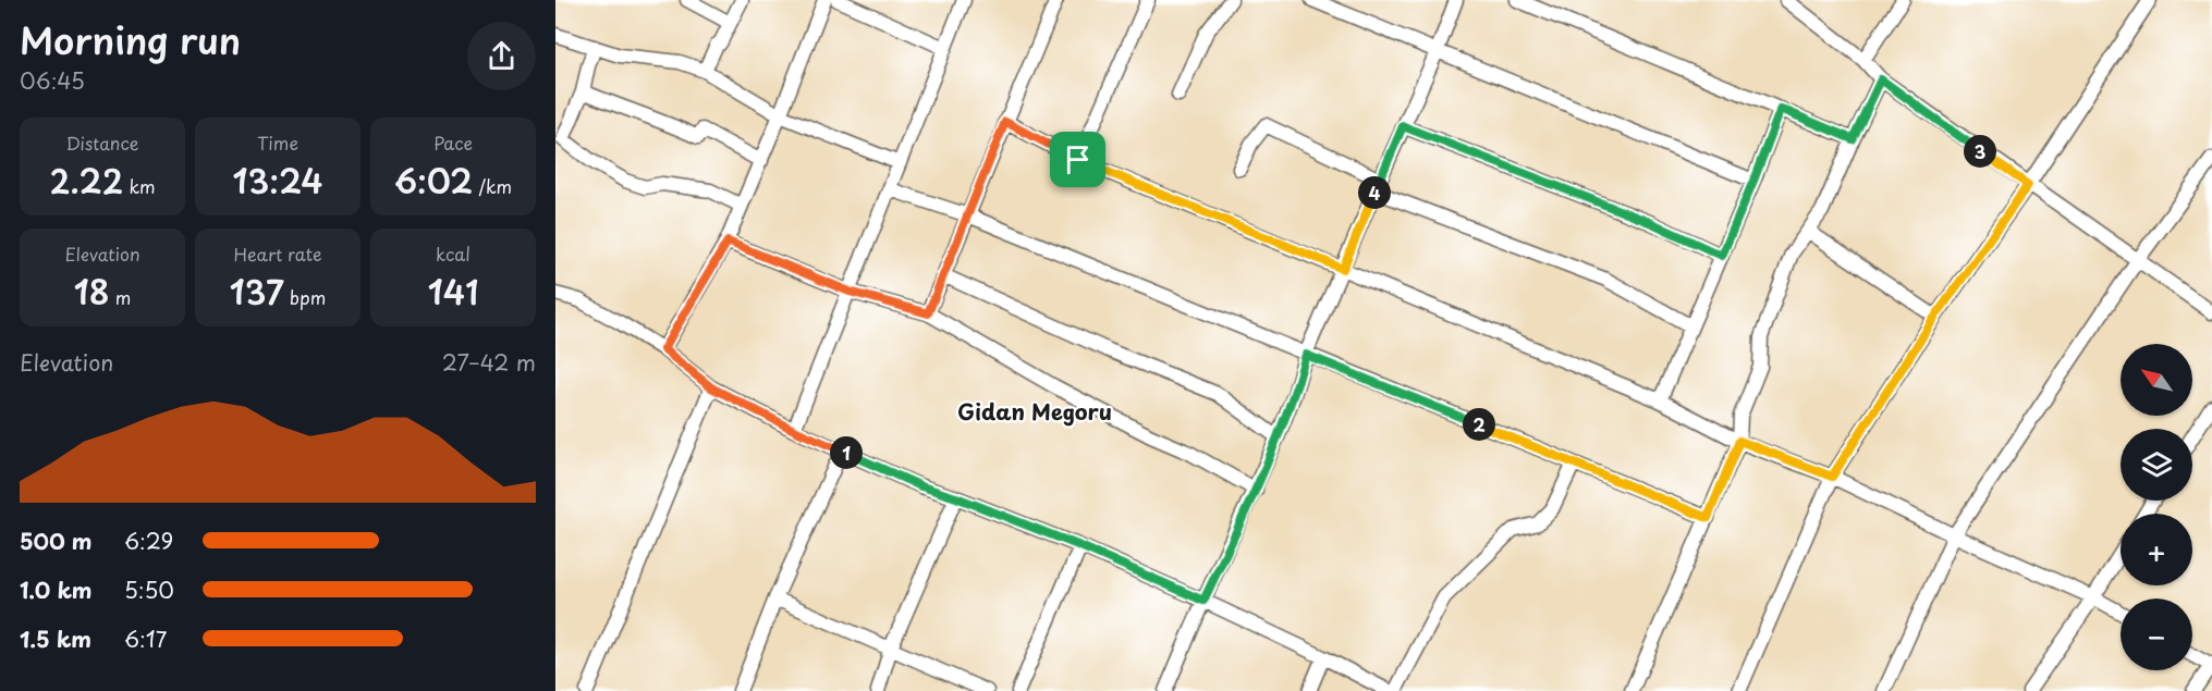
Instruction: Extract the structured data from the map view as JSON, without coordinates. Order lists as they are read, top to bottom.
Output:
{
  "districts": ["Gidan Megoru"],
  "north": "top left",
  "page": {
    "heading": ["Morning run", "06:45"],
    "stats": [
      ["Distance", "2.22 km"],
      ["Time", "13:24"],
      ["Pace", "6:02 /km"],
      ["Elevation", "18 m"],
      ["Heart rate", "137 bpm"],
      ["kcal", "141"]
    ],
    "pins": [
      "3",
      "4",
      "2",
      "1"
    ],
    "chart": ["Elevation", "27–42 m"],
    "map_buttons": ["+", "−"],
    "list": [
      {
        "name": "500 m",
        "note": "6:29"
      },
      {
        "name": "1.0 km",
        "note": "5:50"
      },
      {
        "name": "1.5 km",
        "note": "6:17"
      }
    ]
  }
}
